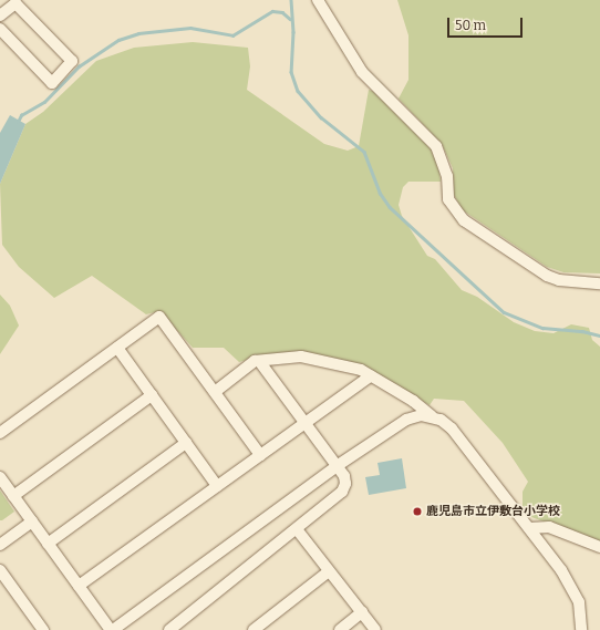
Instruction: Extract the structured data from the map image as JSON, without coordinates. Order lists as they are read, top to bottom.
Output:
{
  "places": ["鹿児島市立伊敷台小学校"],
  "scale_bar": "50 m"
}
